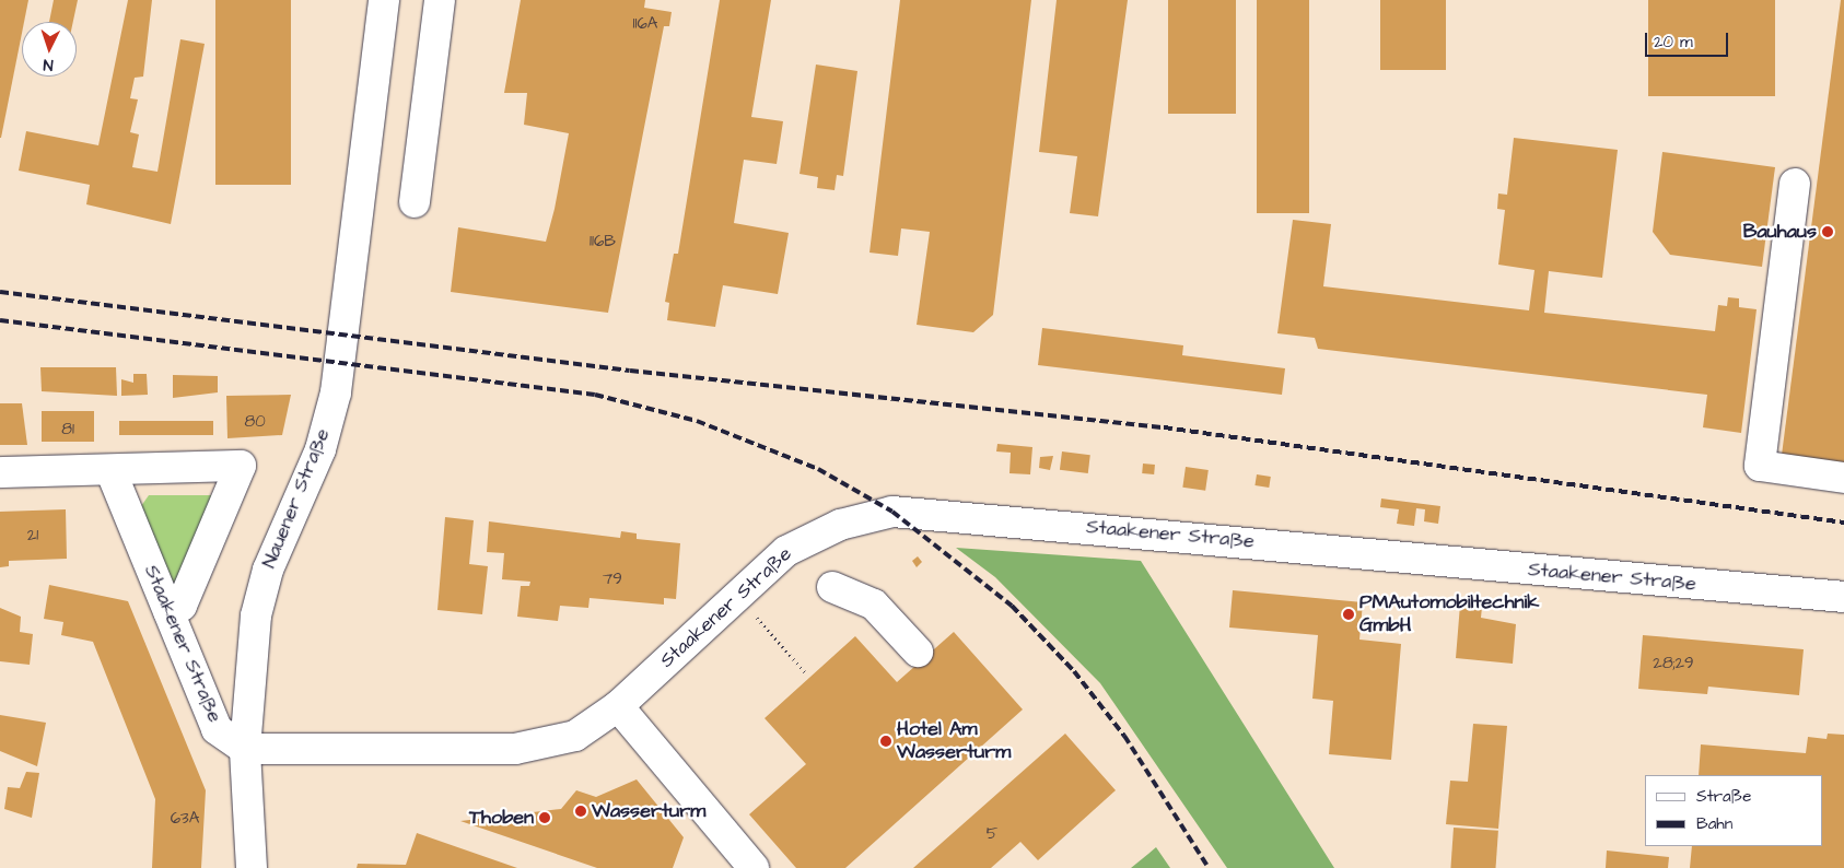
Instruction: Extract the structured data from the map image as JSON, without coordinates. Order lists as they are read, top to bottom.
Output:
{
  "streets": {
    "street": ["Nauener Straße", "Staakener Straße"]
  },
  "crossings": [
    ["Nauener Straße", "Staakener Straße"]
  ],
  "places": [
    "Bauhaus",
    "PMAutomobiltechnik GmbH",
    "Hotel Am Wasserturm",
    "Wasserturm",
    "Thoben"
  ],
  "house_numbers": [
    "116A",
    "116B",
    "80",
    "81",
    "21",
    "79",
    "28;29",
    "63A",
    "5"
  ],
  "legend": ["Straße", "Bahn"],
  "scale_bar": "20 m",
  "north": "bottom"
}
